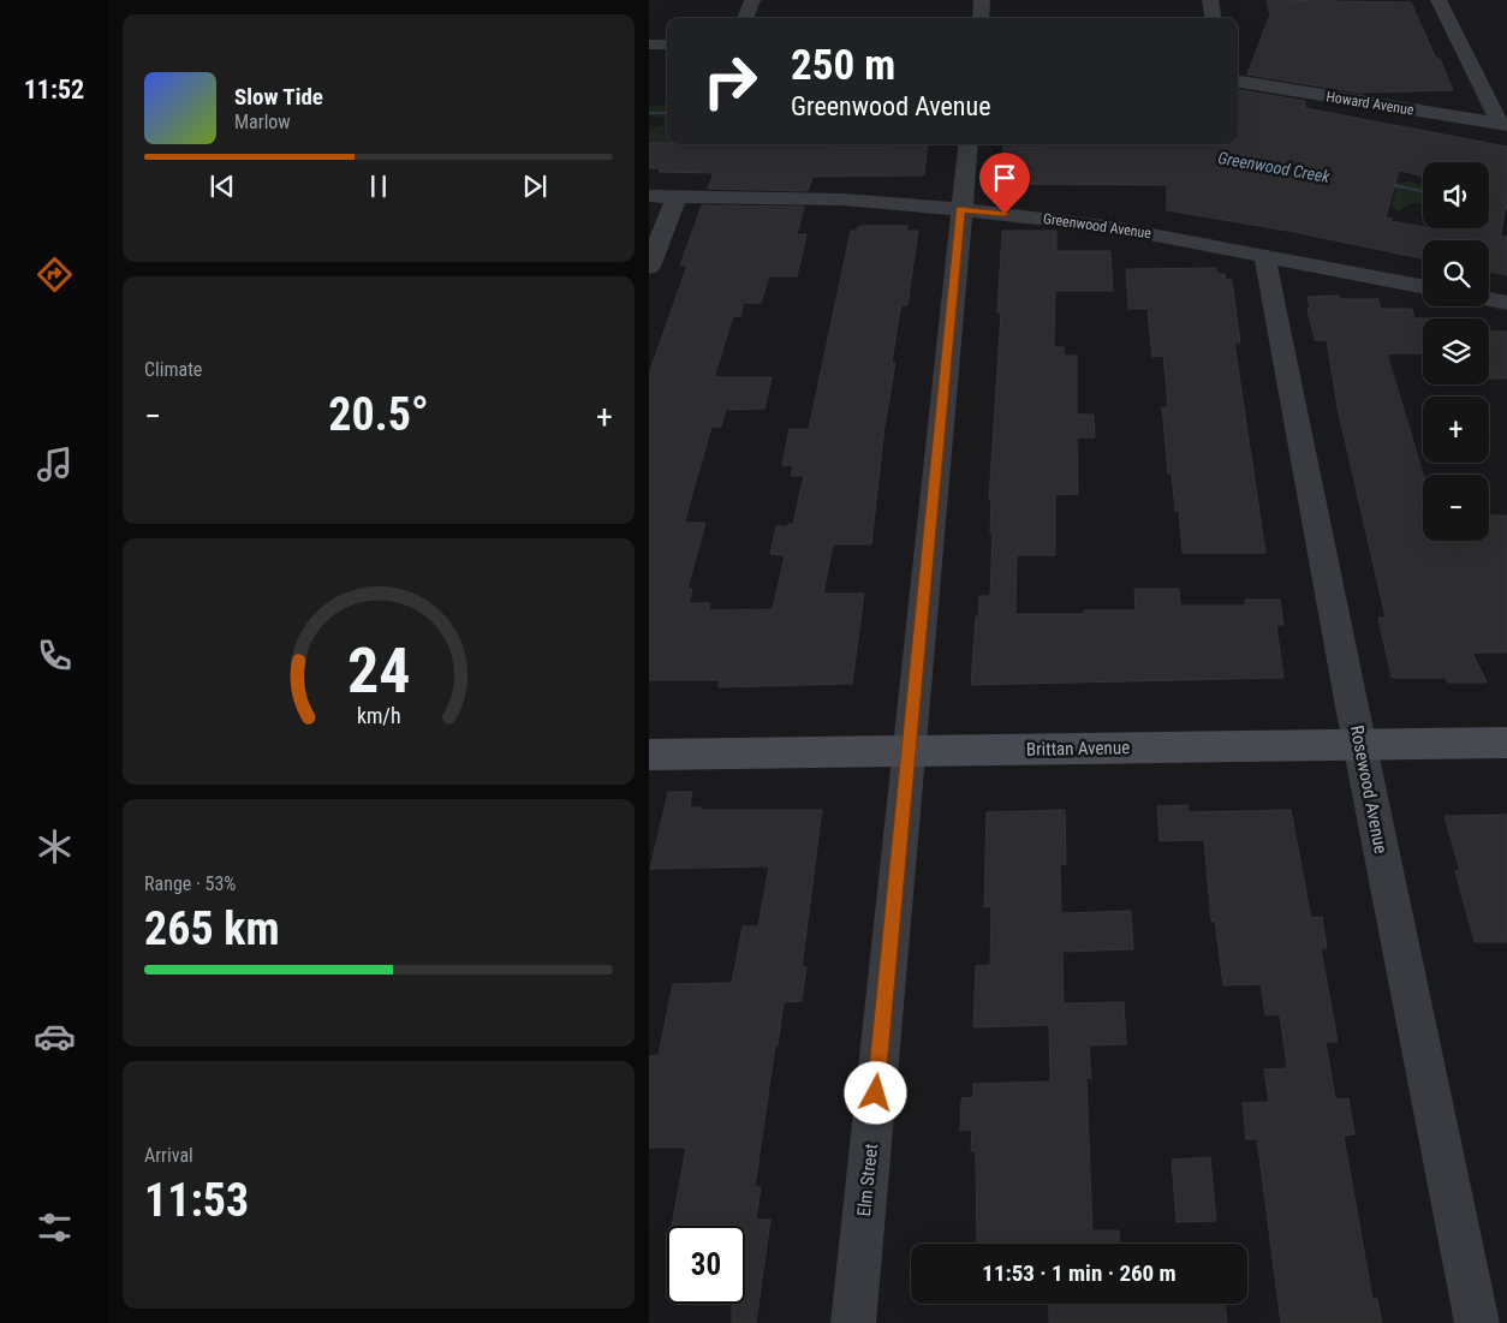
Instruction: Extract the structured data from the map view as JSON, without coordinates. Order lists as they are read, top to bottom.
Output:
{
  "streets": {
    "main road": ["Brittan Avenue"],
    "street": [
      "Howard Avenue",
      "Greenwood Avenue",
      "Rosewood Avenue",
      "Elm Street"
    ]
  },
  "crossings": [
    ["Greenwood Avenue", "Rosewood Avenue"],
    ["Greenwood Avenue", "Elm Street"],
    ["Brittan Avenue", "Rosewood Avenue"],
    ["Brittan Avenue", "Elm Street"]
  ],
  "water": ["Greenwood Creek"],
  "page": {
    "tabs": "11:52",
    "turn": ["250 m", "Greenwood Avenue"],
    "song": ["Slow Tide", "Marlow"],
    "map_buttons": ["+", "−"],
    "tile": [
      "Climate",
      ["Range · 53%", "265 km"],
      ["Arrival", "11:53"]
    ],
    "heat": ["−", "20.5°", "+"],
    "limit": "30",
    "trip": "11:53 · 1 min · 260 m",
    "gauge": ["24", "km/h"]
  }
}
